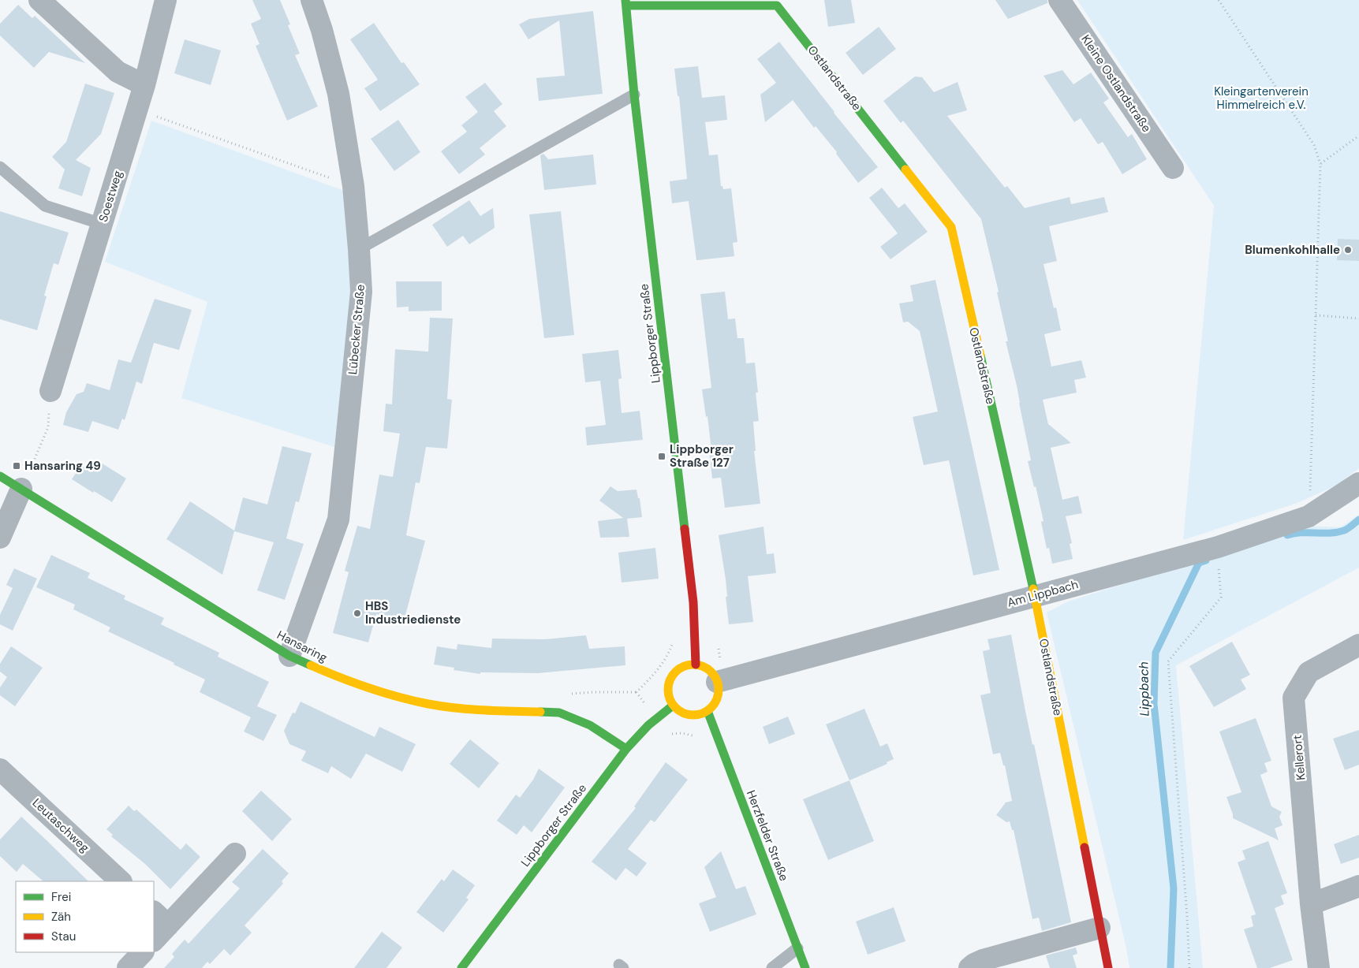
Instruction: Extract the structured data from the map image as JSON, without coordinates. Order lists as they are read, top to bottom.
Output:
{
  "streets": {
    "street": [
      "Ostlandstraße",
      "Kleine Ostlandstraße",
      "Soestweg",
      "Lübecker Straße",
      "Lippborger Straße",
      "Am Lippbach",
      "Hansaring",
      "Kellerort",
      "Leutaschweg",
      "Herzfelder Straße"
    ]
  },
  "crossings": [
    ["Ostlandstraße", "Lippborger Straße"],
    ["Ostlandstraße", "Am Lippbach"],
    ["Lübecker Straße", "Hansaring"],
    ["Lippborger Straße", "Am Lippbach"],
    ["Lippborger Straße", "Hansaring"],
    ["Lippborger Straße", "Herzfelder Straße"],
    ["Am Lippbach", "Herzfelder Straße"]
  ],
  "water": ["Lippbach"],
  "parks": ["Kleingartenverein Himmelreich e.V."],
  "places": {
    "other": ["Blumenkohlhalle", "HBS Industriedienste"],
    "transit": ["Lippborger Straße 127", "Hansaring 49"]
  },
  "legend": ["Frei", "Zäh", "Stau"]
}
